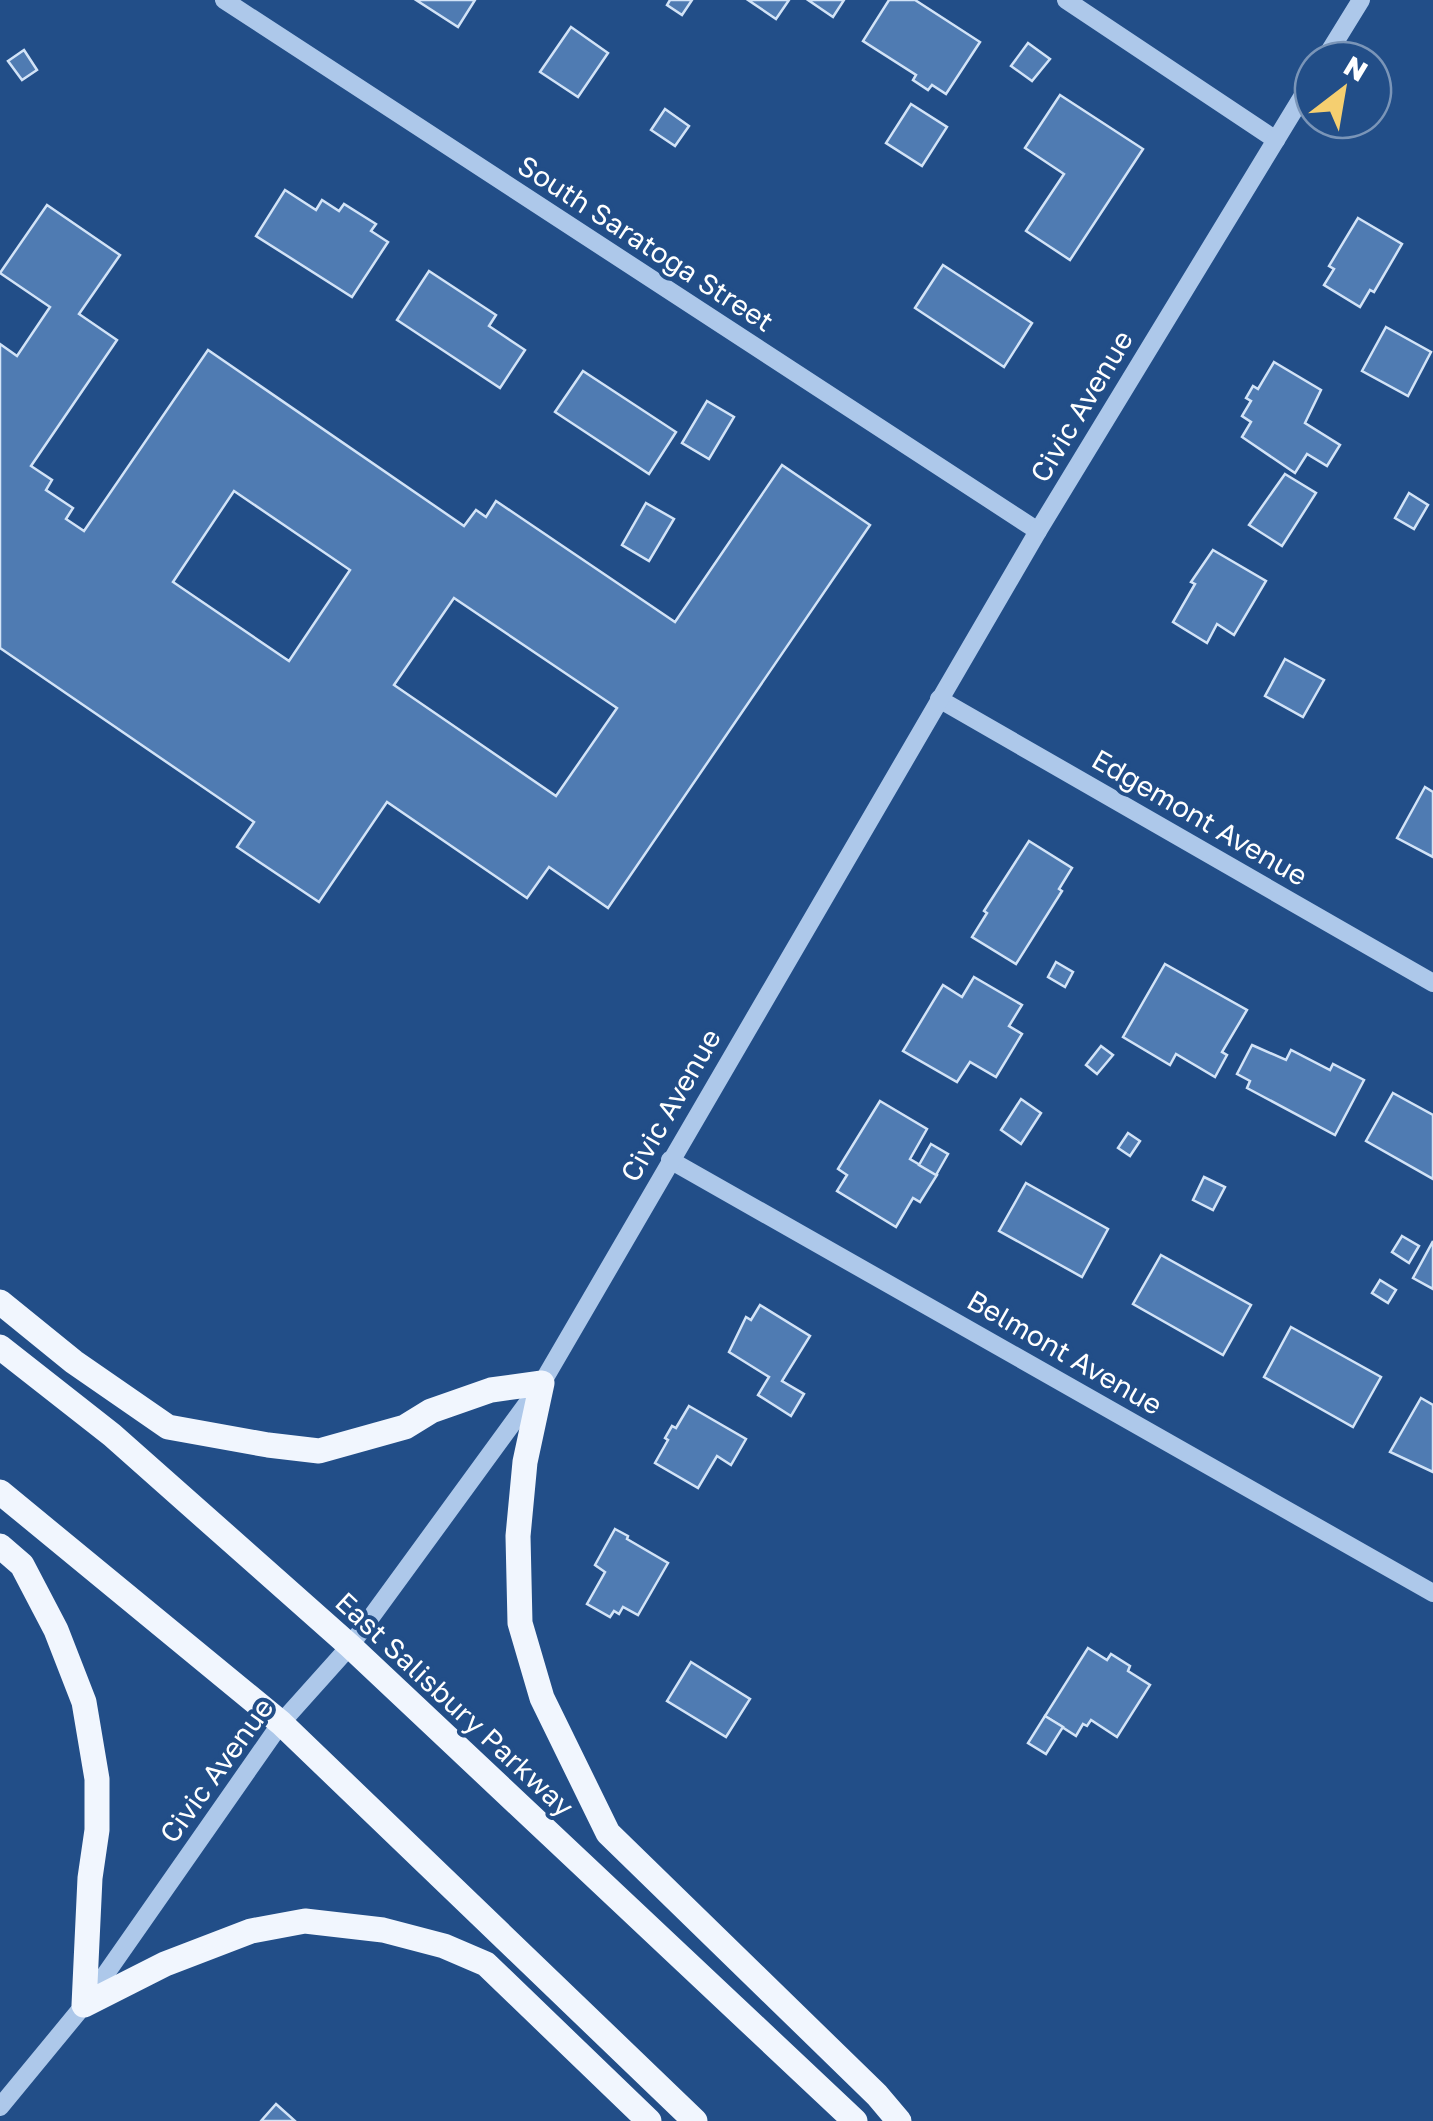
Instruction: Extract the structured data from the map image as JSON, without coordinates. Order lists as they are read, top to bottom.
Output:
{
  "streets": {
    "main road": ["East Salisbury Parkway"],
    "street": [
      "South Saratoga Street",
      "Civic Avenue",
      "Edgemont Avenue",
      "Belmont Avenue"
    ]
  },
  "crossings": [
    ["South Saratoga Street", "Civic Avenue"],
    ["Civic Avenue", "Edgemont Avenue"],
    ["Civic Avenue", "Belmont Avenue"],
    ["Civic Avenue", "East Salisbury Parkway"]
  ],
  "north": "top right"
}
